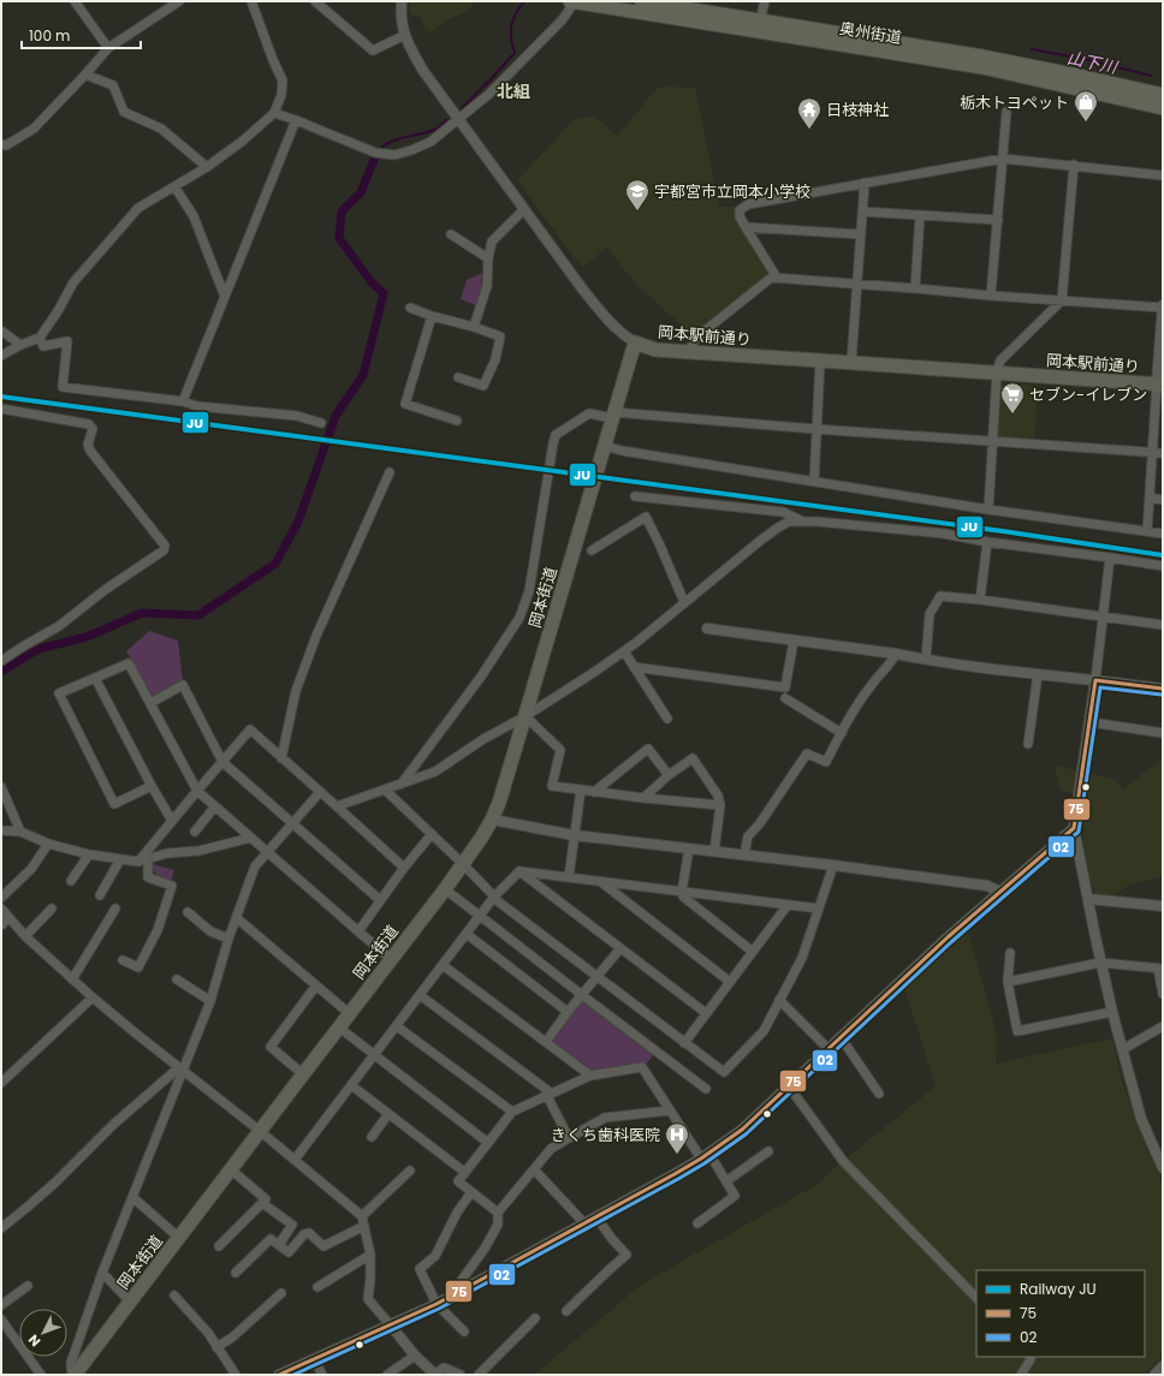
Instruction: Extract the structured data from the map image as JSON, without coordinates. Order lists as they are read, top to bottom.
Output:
{
  "streets": {
    "highway": ["奥州街道"],
    "main road": ["岡本駅前通り", "岡本街道"]
  },
  "districts": ["北組"],
  "water": ["山下川"],
  "places": {
    "shop": ["栃木トヨペット"],
    "temple": ["日枝神社"],
    "school or university": ["宇都宮市立岡本小学校"],
    "supermarket": ["セブン-イレブン"],
    "hospital": ["きくち歯科医院"]
  },
  "lines": ["rail line JU", "transit line 75", "transit line 02"],
  "legend": ["Railway JU", "75", "02"],
  "scale_bar": "100 m",
  "north": "bottom left"
}
